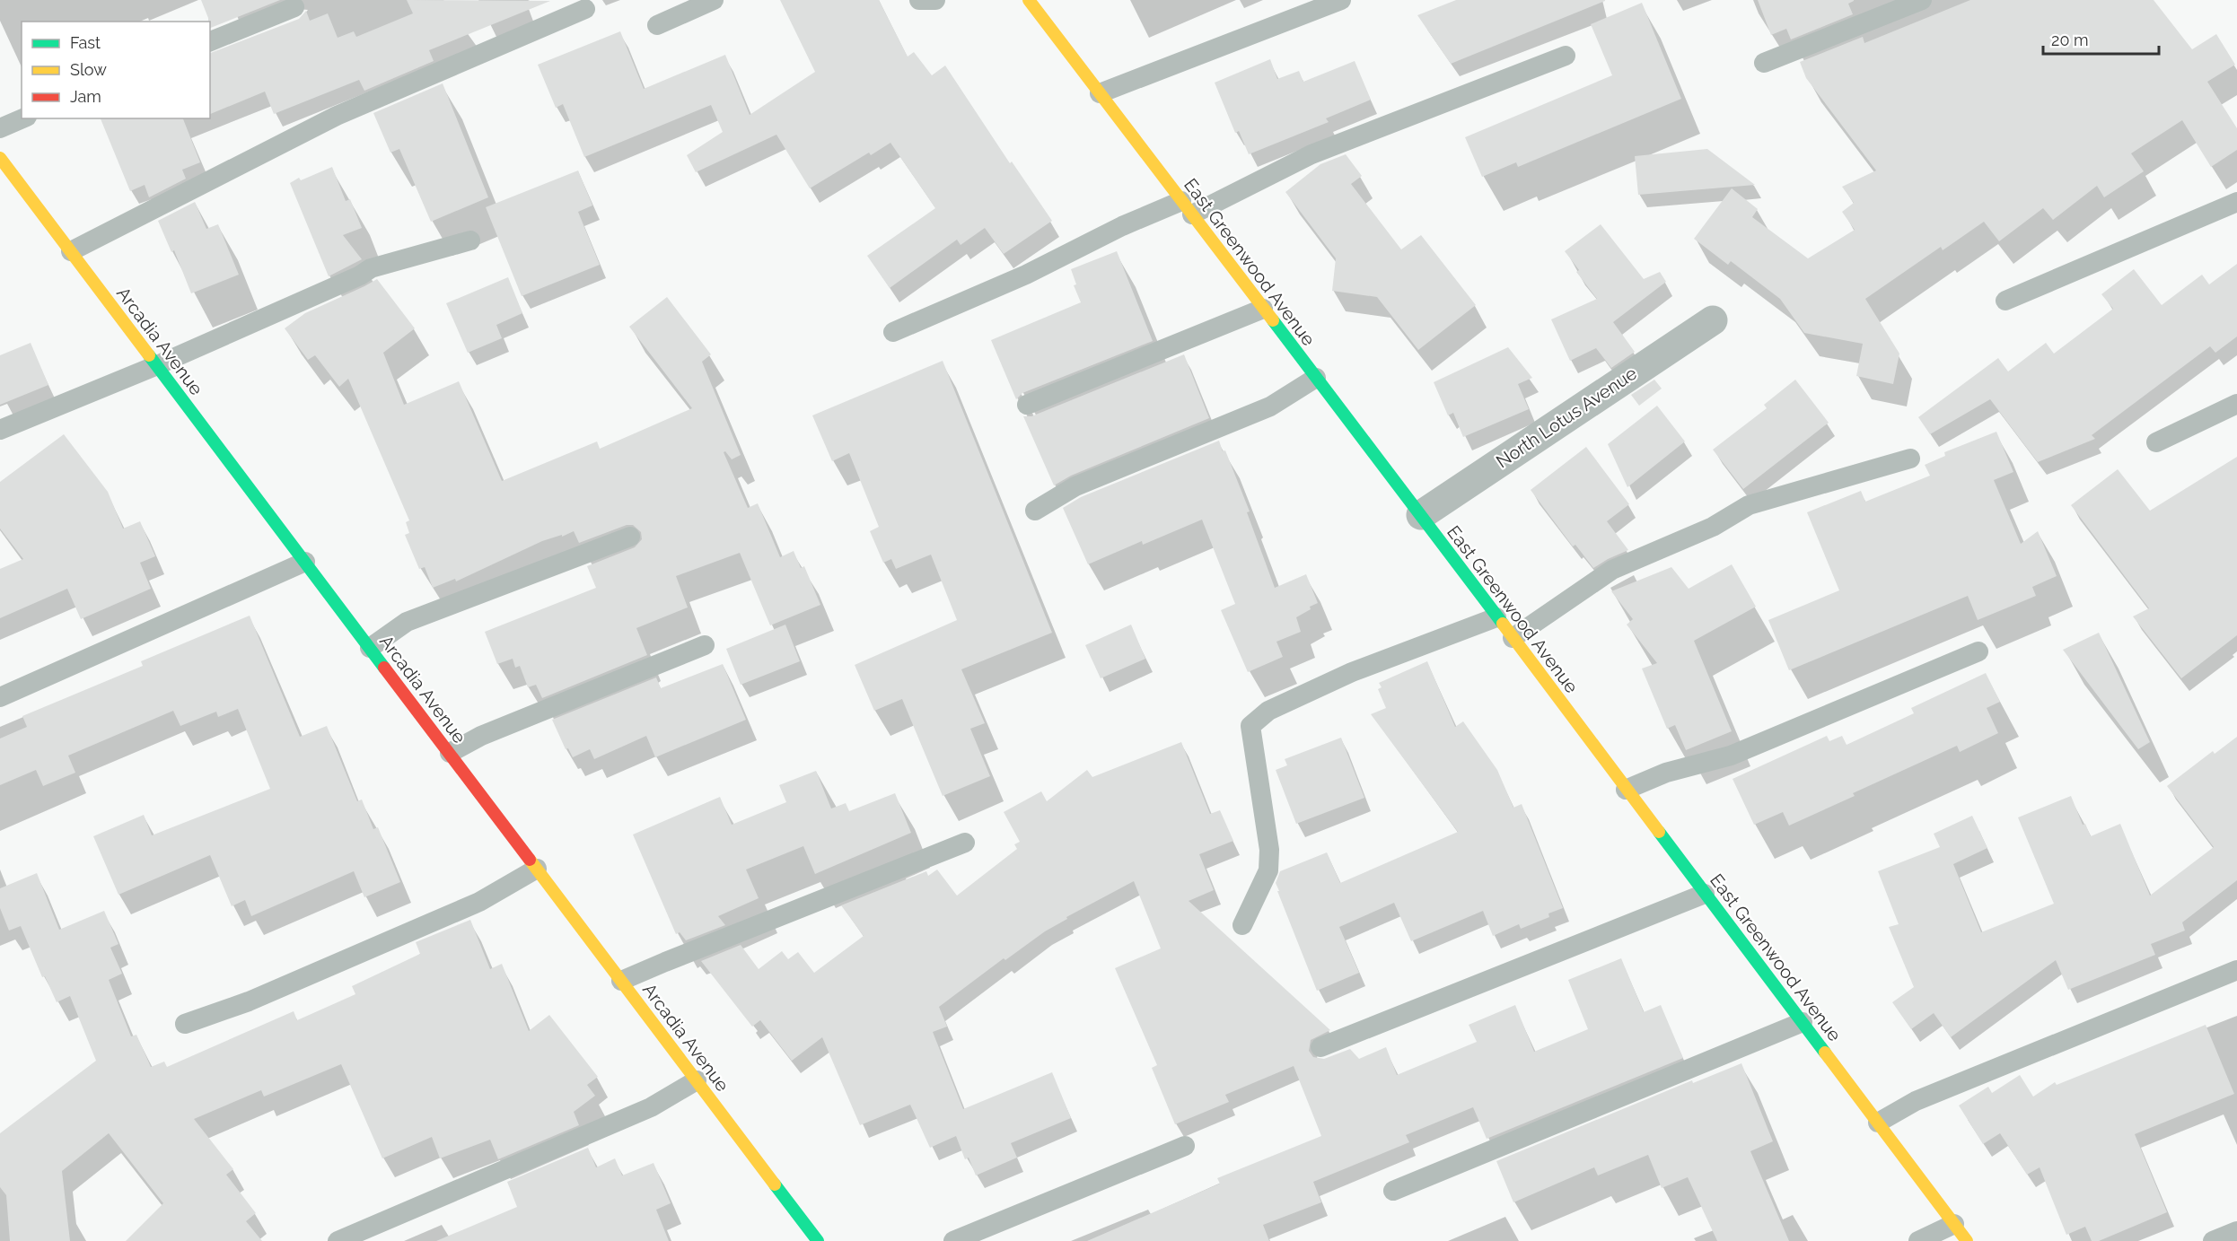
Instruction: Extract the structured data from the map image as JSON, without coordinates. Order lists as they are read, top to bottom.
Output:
{
  "streets": {
    "street": ["East Greenwood Avenue", "Arcadia Avenue", "North Lotus Avenue"]
  },
  "crossings": [
    ["East Greenwood Avenue", "North Lotus Avenue"]
  ],
  "legend": ["Fast", "Slow", "Jam"],
  "scale_bar": "20 m"
}
